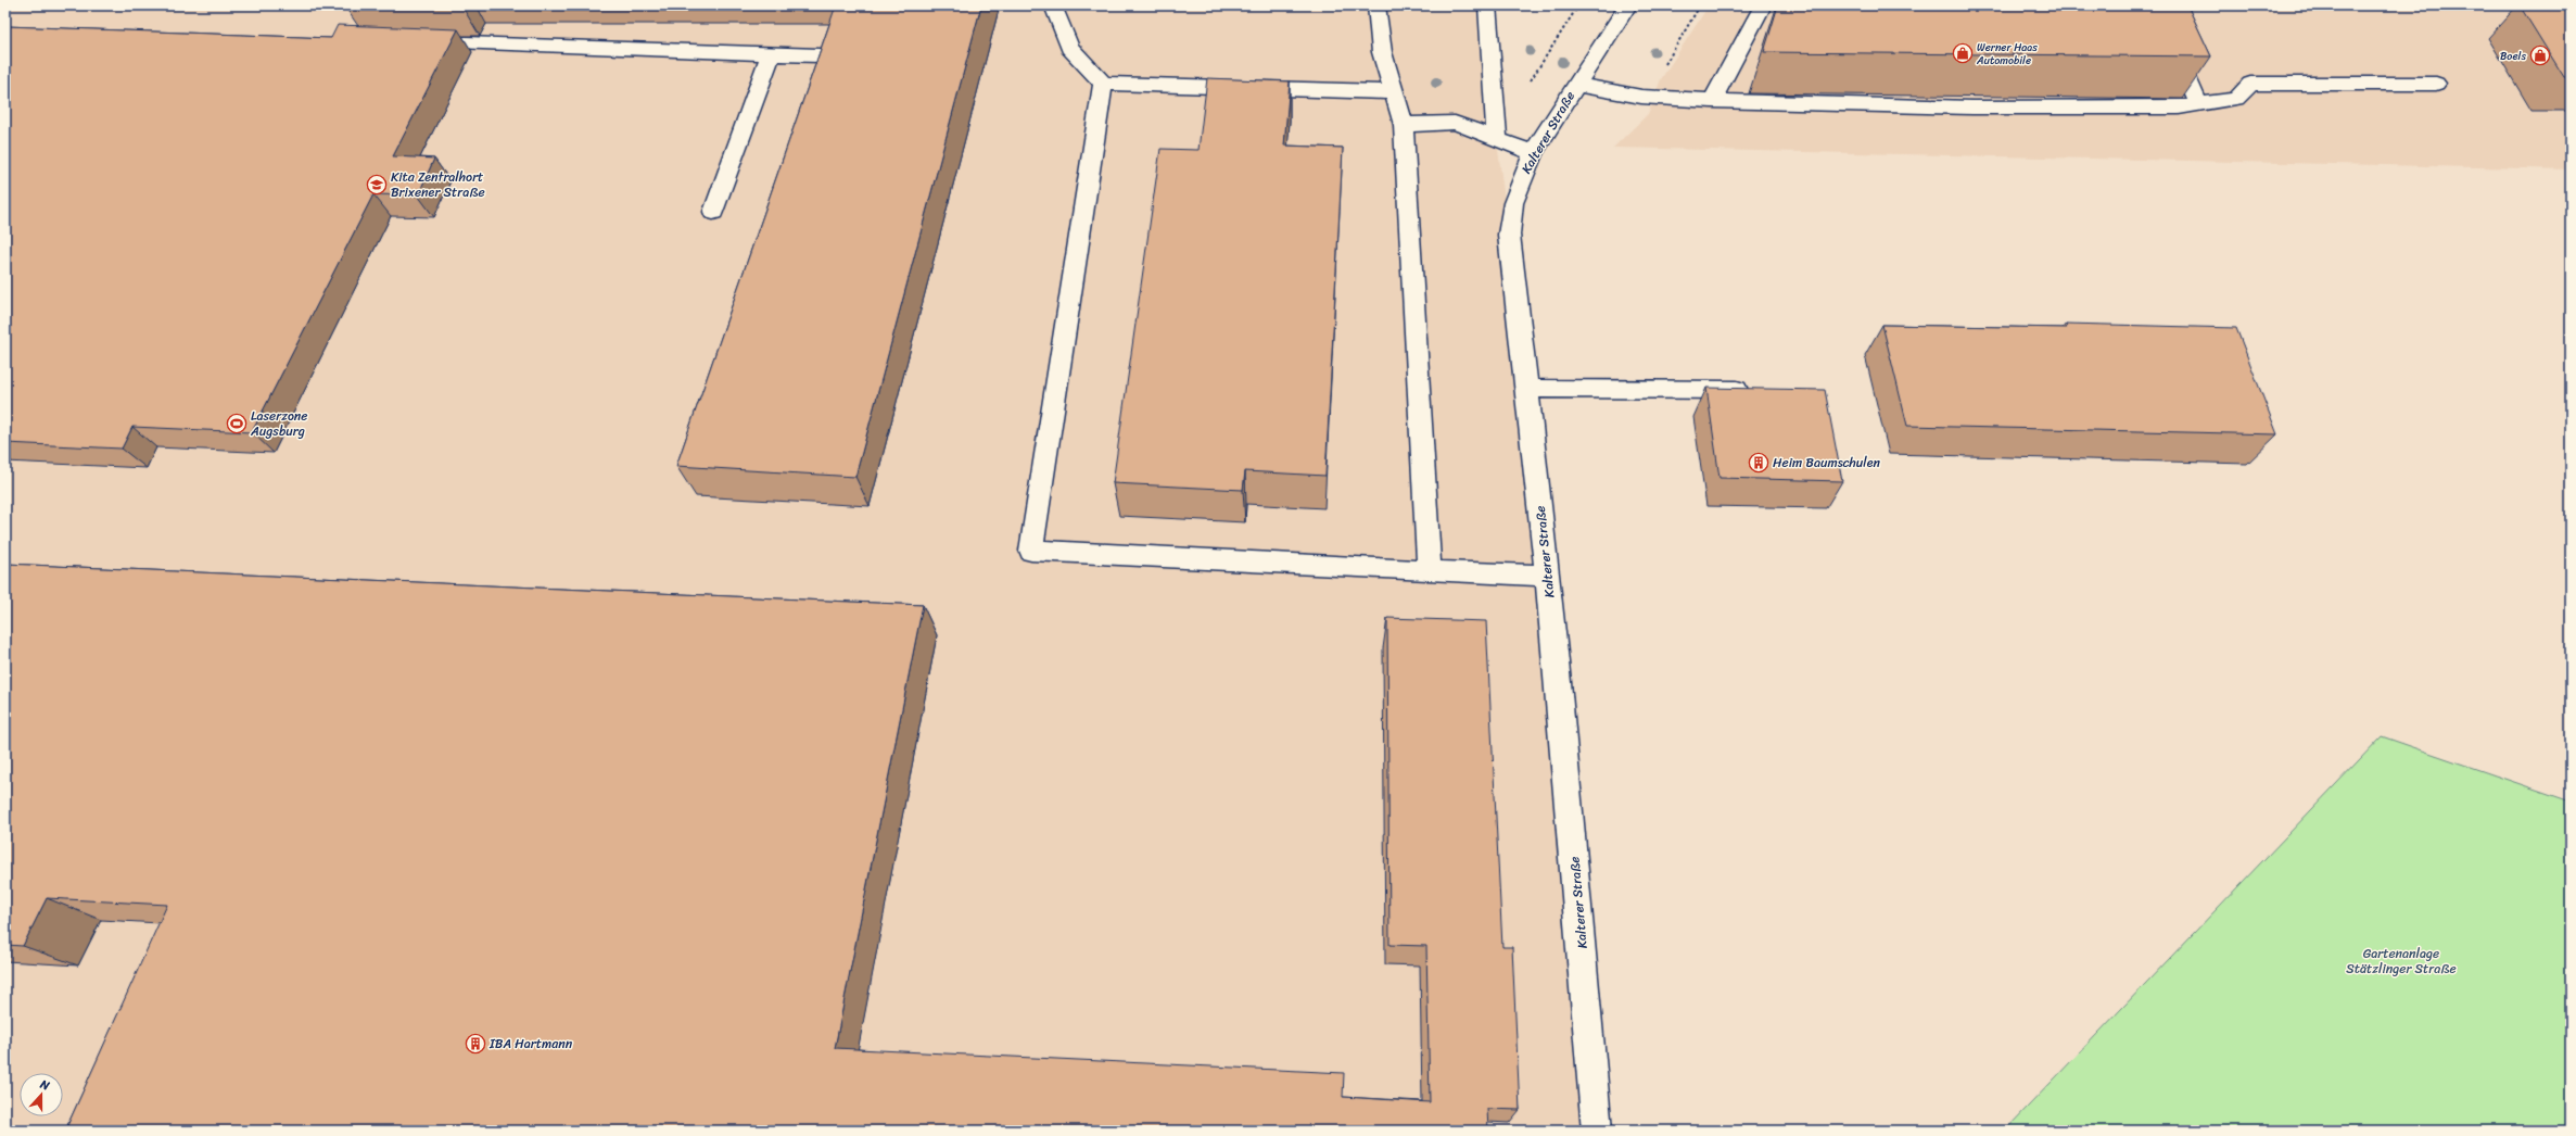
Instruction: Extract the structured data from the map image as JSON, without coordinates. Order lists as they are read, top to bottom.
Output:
{
  "streets": {
    "street": ["Kalterer Straße"]
  },
  "parks": ["Gartenanlage Stätzlinger Straße"],
  "places": {
    "shop": ["Werner Haas Automobile", "Boels"],
    "school or university": ["Kita Zentralhort Brixener Straße"],
    "sports": ["Laserzone Augsburg"],
    "building": ["Heim Baumschulen", "IBA Hartmann"]
  },
  "north": "top"
}
